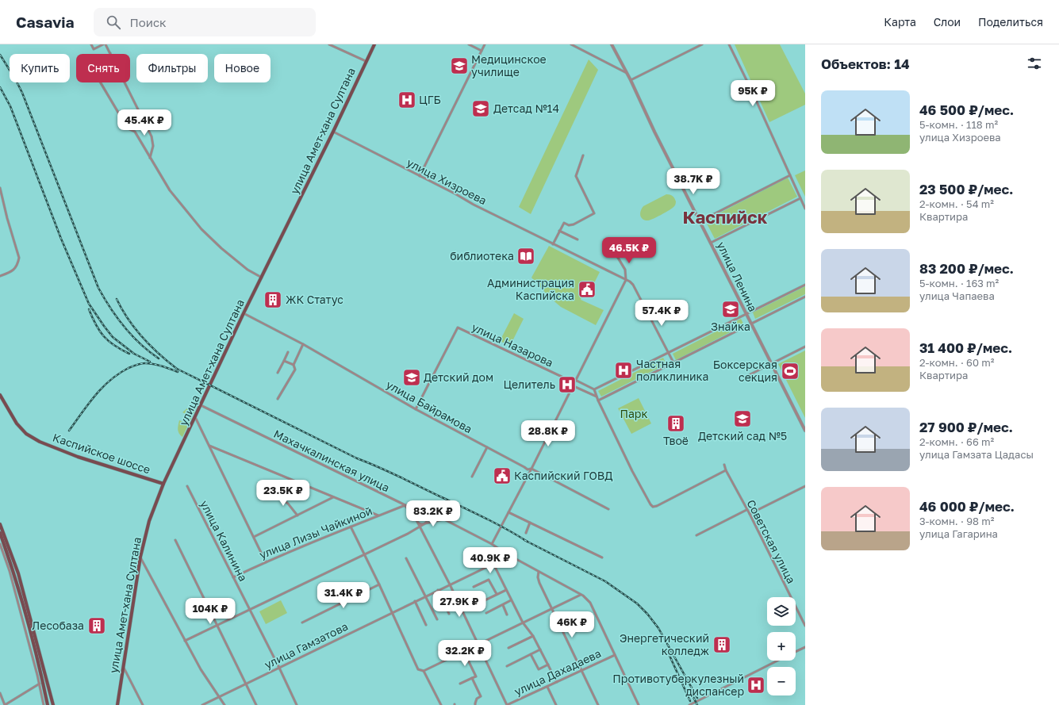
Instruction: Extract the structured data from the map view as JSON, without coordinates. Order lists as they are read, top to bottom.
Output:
{
  "streets": {
    "main road": ["улица Амет-хана Султана", "Каспийское шоссе"],
    "street": [
      "улица Хизроева",
      "улица Ленина",
      "улица Назарова",
      "улица Байрамова",
      "Махачкалинская улица",
      "улица Лизы Чайкиной",
      "улица Калинина",
      "Советская улица",
      "улица Гамзатова",
      "улица Дахадаева"
    ]
  },
  "crossings": [
    ["улица Амет-хана Султана", "улица Хизроева"],
    ["улица Амет-хана Султана", "улица Байрамова"],
    ["улица Амет-хана Султана", "Каспийское шоссе"],
    ["улица Амет-хана Султана", "Махачкалинская улица"],
    ["улица Назарова", "улица Байрамова"],
    ["Махачкалинская улица", "улица Лизы Чайкиной"],
    ["Махачкалинская улица", "улица Гамзатова"],
    ["Махачкалинская улица", "улица Дахадаева"],
    ["улица Лизы Чайкиной", "улица Калинина"],
    ["улица Калинина", "улица Гамзатова"]
  ],
  "districts": ["Каспийск"],
  "parks": ["Парк"],
  "places": {
    "school or university": [
      "Медицинское училище",
      "Детсад №14",
      "Знайка",
      "Детский дом",
      "Детский сад №5"
    ],
    "hospital": [
      "ЦГБ",
      "Частная поликлиника",
      "Целитель",
      "Противотуберкулезный диспансер"
    ],
    "library": ["библиотека"],
    "public building": ["Администрация Каспийска", "Каспийский ГОВД"],
    "building": [
      "ЖК Статус",
      "Твоё",
      "Лесобаза",
      "Энергетический колледж"
    ],
    "sports": ["Боксерская секция"]
  },
  "page": {
    "header": "Casavia",
    "search": "Поиск",
    "nav": ["Карта", "Слои", "Поделиться"],
    "heading": "Объектов: 14",
    "chip": [
      "Купить",
      "Снять",
      "Фильтры",
      "Новое"
    ],
    "price": [
      "95K ₽",
      "45.4K ₽",
      "38.7K ₽",
      "46.5K ₽",
      "57.4K ₽",
      "28.8K ₽",
      "23.5K ₽",
      "83.2K ₽",
      "40.9K ₽",
      "31.4K ₽",
      "27.9K ₽",
      "104K ₽",
      "46K ₽",
      "32.2K ₽"
    ],
    "list": [
      {
        "name": "46 500 ₽/мес.",
        "note": "5-комн. · 118 m² · улица Хизроева"
      },
      {
        "name": "23 500 ₽/мес.",
        "note": "2-комн. · 54 m² · Квартира"
      },
      {
        "name": "83 200 ₽/мес.",
        "note": "5-комн. · 163 m² · улица Чапаева"
      },
      {
        "name": "31 400 ₽/мес.",
        "note": "2-комн. · 60 m² · Квартира"
      },
      {
        "name": "27 900 ₽/мес.",
        "note": "2-комн. · 66 m² · улица Гамзата Цадасы"
      },
      {
        "name": "46 000 ₽/мес.",
        "note": "3-комн. · 98 m² · улица Гагарина"
      }
    ],
    "map_buttons": ["+", "−"]
  }
}
